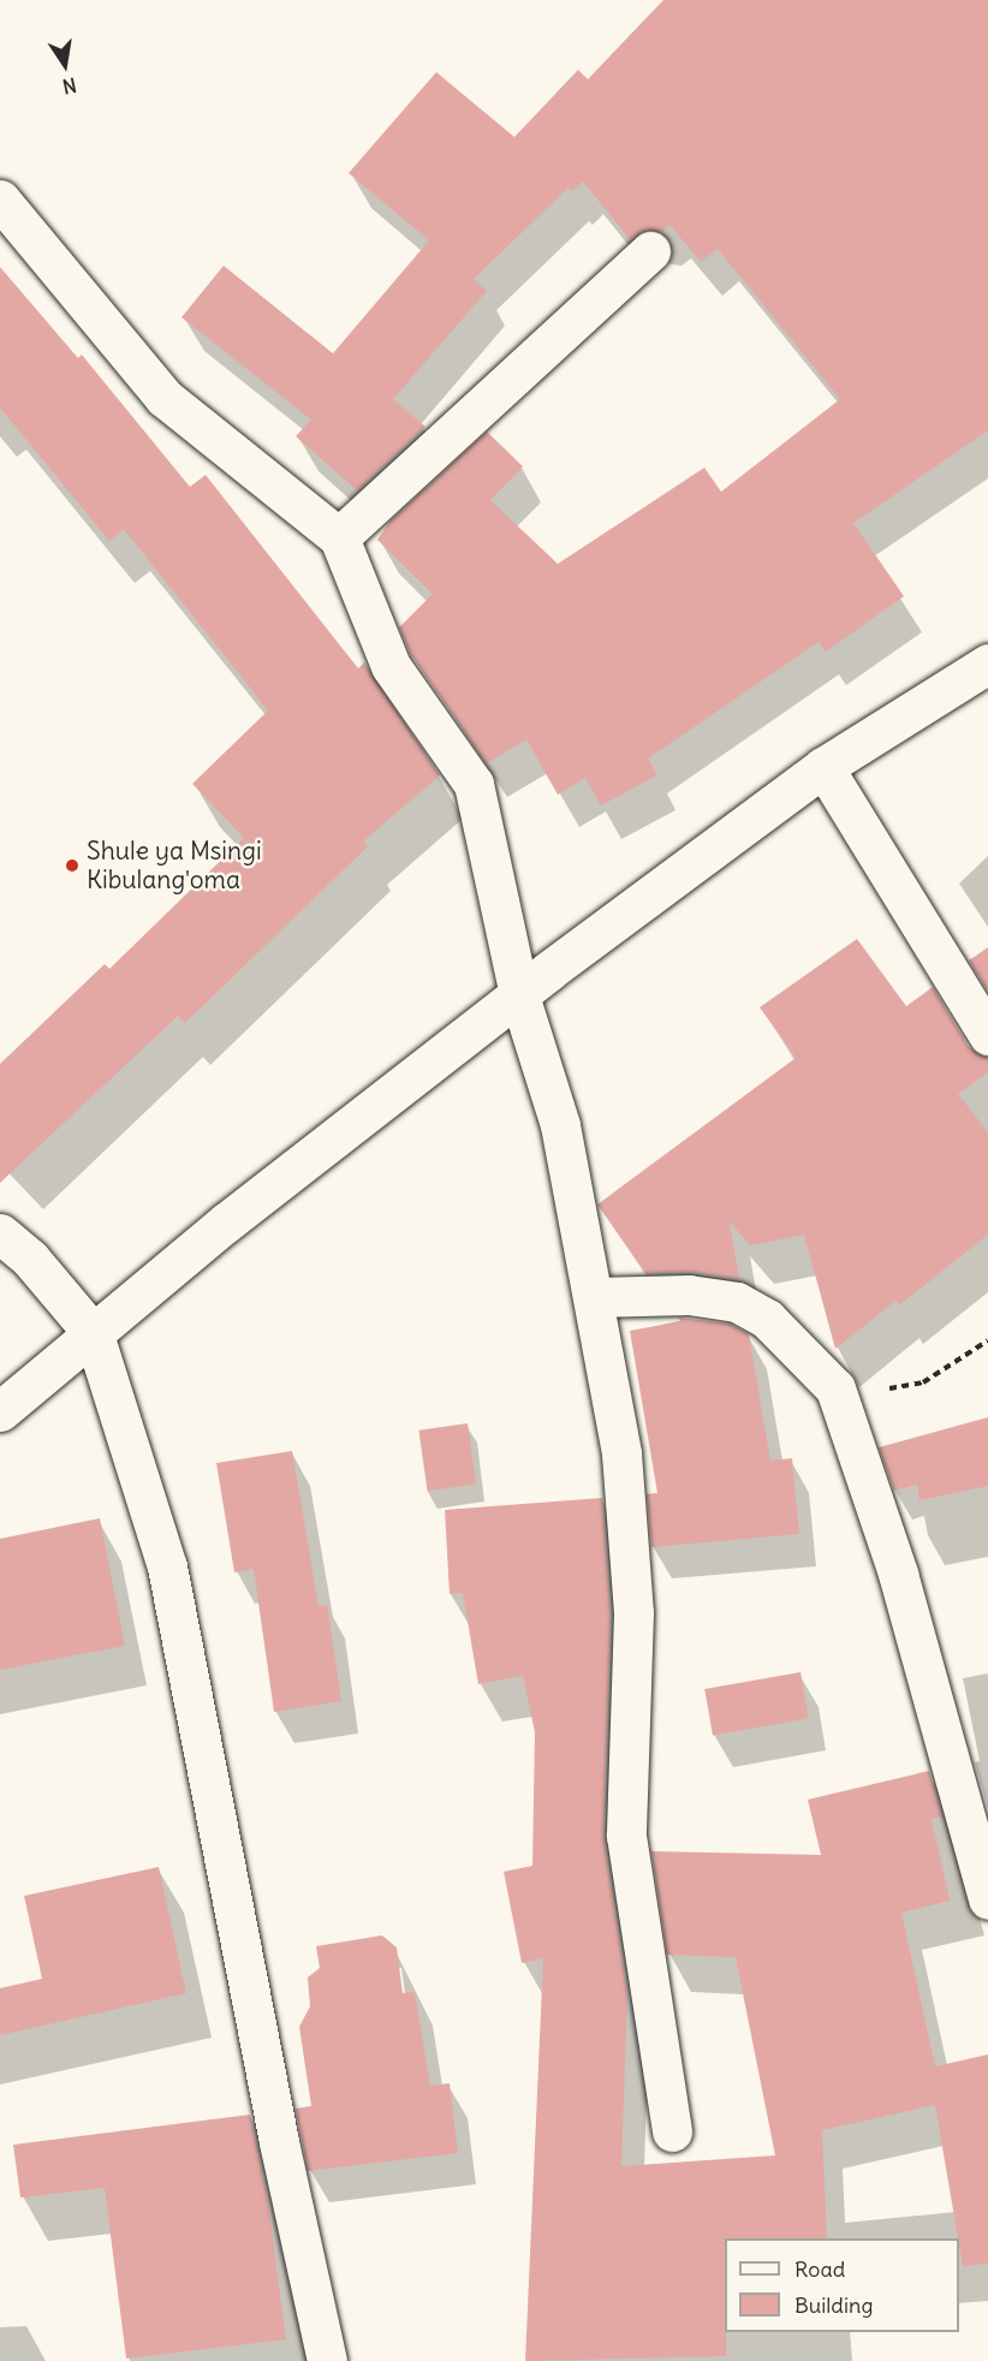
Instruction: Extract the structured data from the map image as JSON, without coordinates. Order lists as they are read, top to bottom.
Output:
{
  "places": ["Shule ya Msingi Kibulang'oma"],
  "legend": ["Road", "Building"],
  "north": "bottom"
}
